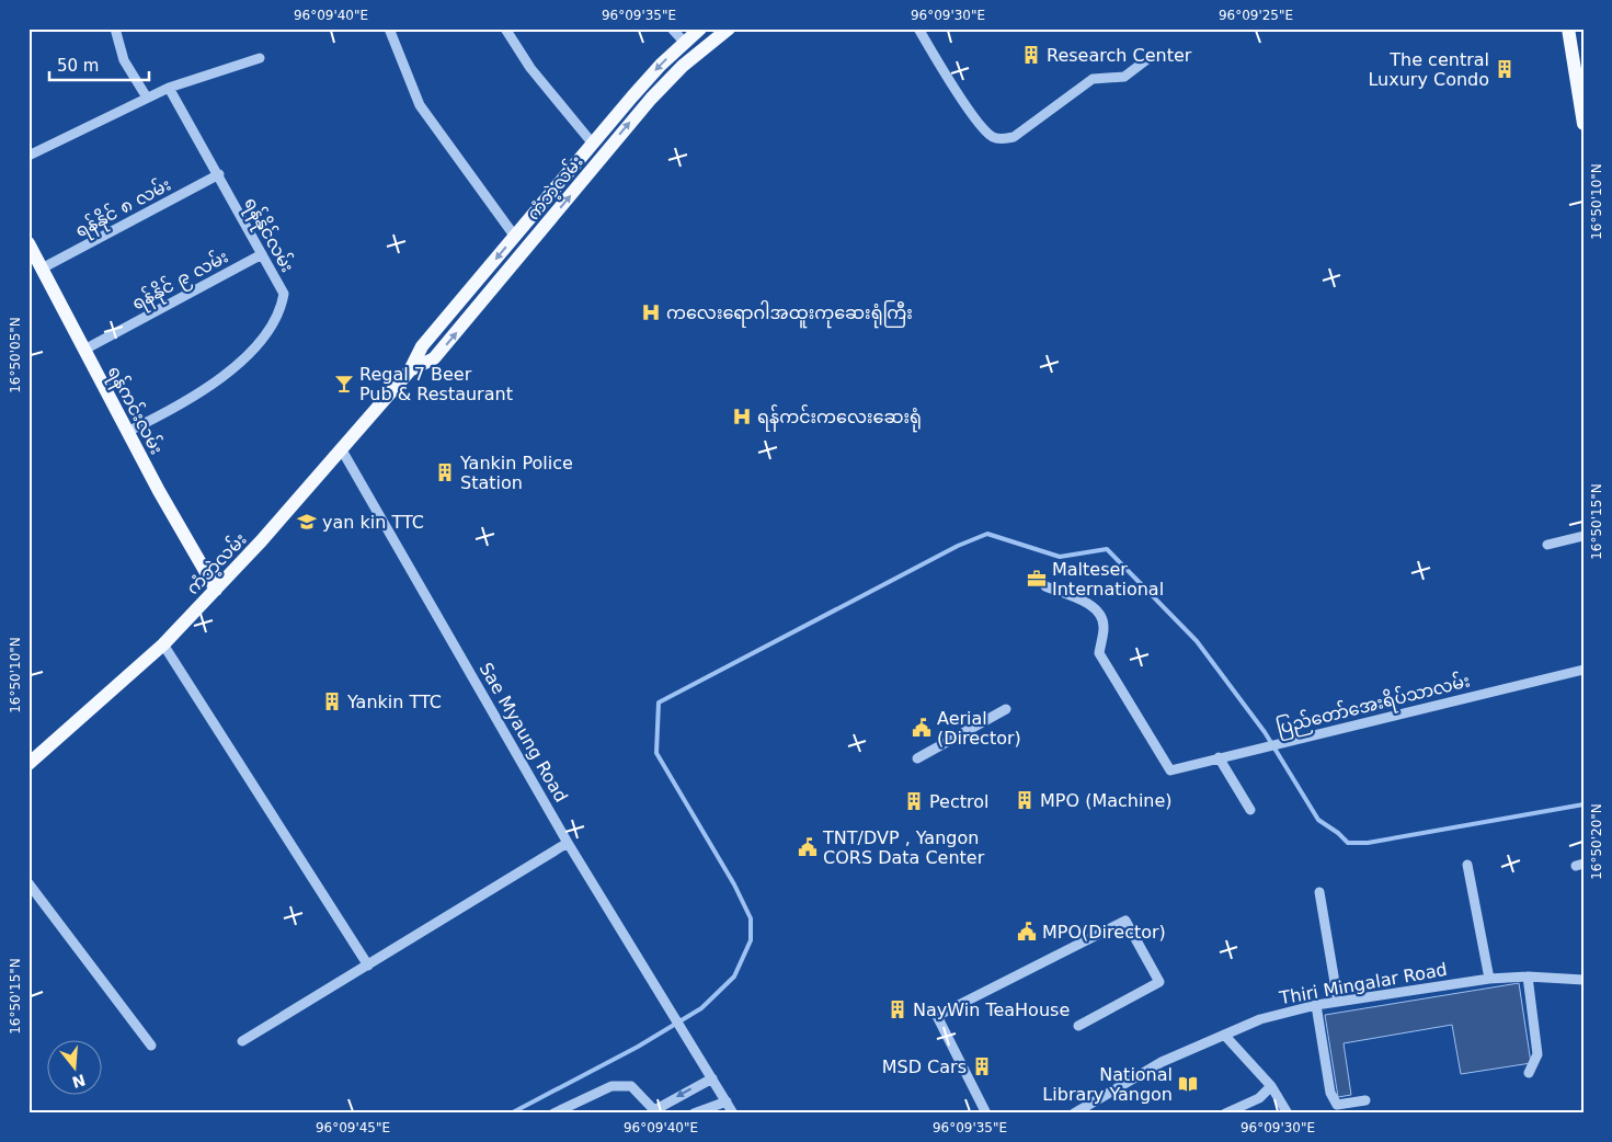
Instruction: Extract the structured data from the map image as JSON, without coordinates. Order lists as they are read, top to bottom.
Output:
{
  "streets": {
    "main road": ["ကံဘဲ့လမ်း", "ရန်ကင်းလမ်း"],
    "street": [
      "ရန်နိုင် ၈ လမ်း",
      "ရန်နိုင်လမ်း",
      "ရန်နိုင် ၉ လမ်း",
      "ပြည်တော်အေးရိပ်သာလမ်း",
      "Sae Myaung Road",
      "Thiri Mingalar Road"
    ]
  },
  "crossings": [
    ["ကံဘဲ့လမ်း", "ရန်ကင်းလမ်း"],
    ["ကံဘဲ့လမ်း", "Sae Myaung Road"],
    ["ရန်နိုင် ၈ လမ်း", "ရန်နိုင်လမ်း"],
    ["ရန်နိုင် ၈ လမ်း", "ရန်ကင်းလမ်း"],
    ["ရန်နိုင်လမ်း", "ရန်နိုင် ၉ လမ်း"],
    ["ရန်နိုင်လမ်း", "ရန်ကင်းလမ်း"],
    ["ရန်နိုင် ၉ လမ်း", "ရန်ကင်းလမ်း"]
  ],
  "places": {
    "building": [
      "Research Center",
      "The central Luxury Condo",
      "Yankin Police Station",
      "Yankin TTC",
      "MPO (Machine)",
      "Pectrol",
      "NayWin TeaHouse",
      "MSD Cars"
    ],
    "hospital": ["ကလေးရောဂါအထူးကုဆေးရုံကြီး", "ရန်ကင်းကလေးဆေးရုံ"],
    "bar": ["Regal 7 Beer Pub & Restaurant"],
    "school or university": ["yan kin TTC"],
    "office": ["Malteser International"],
    "public building": ["Aerial (Director)", "TNT/DVP , Yangon CORS Data Center", "MPO(Director)"],
    "library": ["National Library Yangon"]
  },
  "scale_bar": "50 m",
  "north": "bottom",
  "coordinates": [
    "96°09'40\"E",
    "96°09'35\"E",
    "96°09'30\"E",
    "96°09'25\"E",
    "16°50'10\"N",
    "16°50'05\"N",
    "16°50'15\"N",
    "16°50'20\"N",
    "96°09'45\"E"
  ]
}
